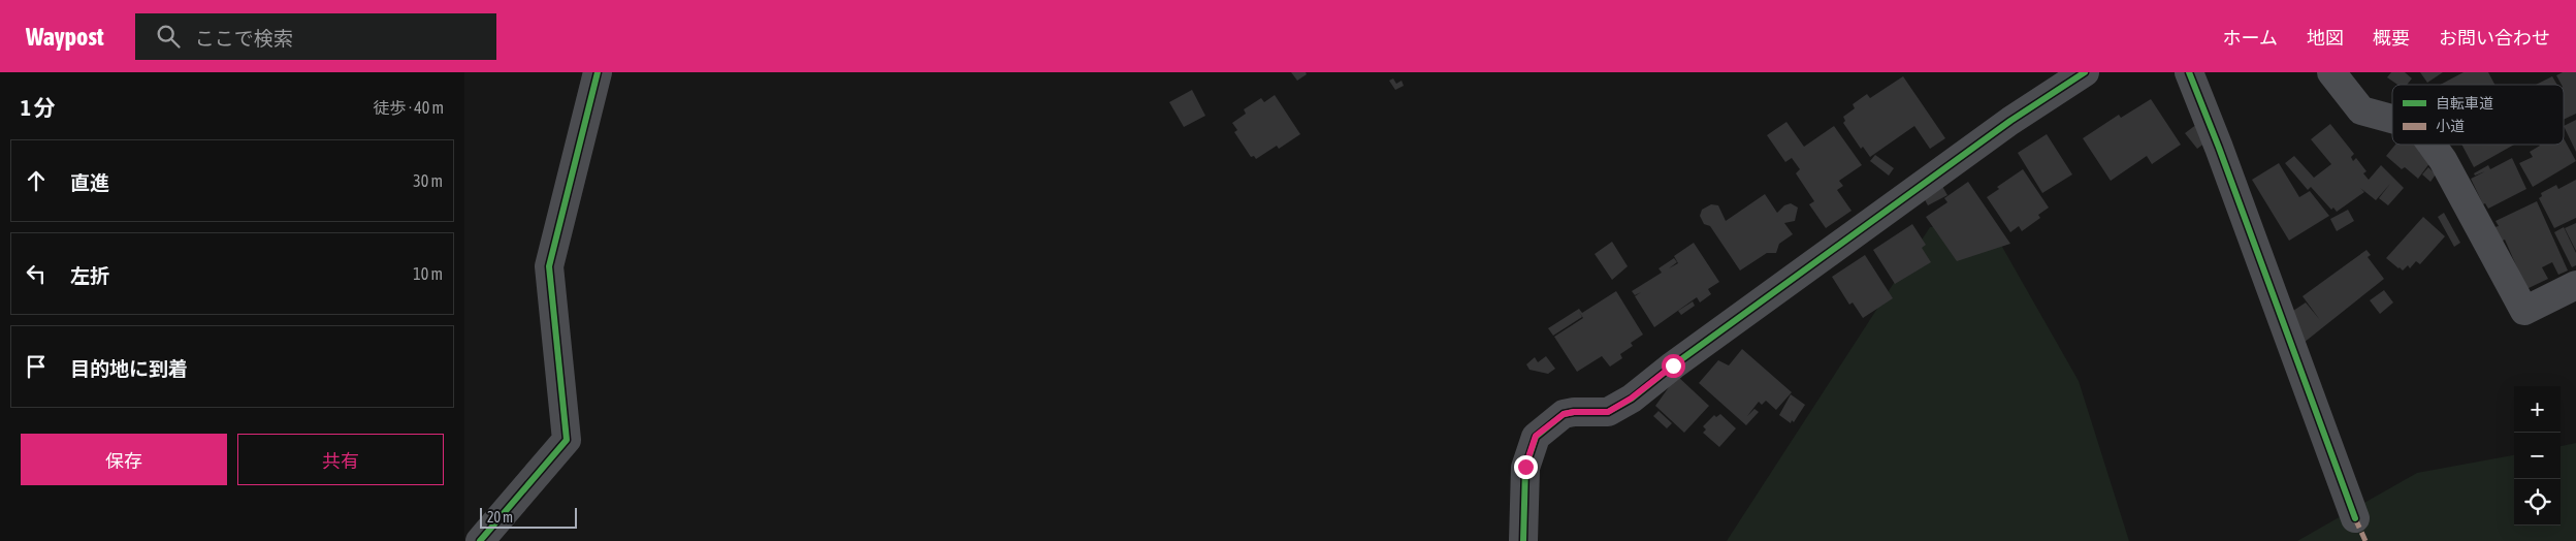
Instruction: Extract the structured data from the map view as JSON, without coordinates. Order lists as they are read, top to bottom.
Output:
{
  "legend": ["自転車道", "小道"],
  "scale_bar": "20 m",
  "page": {
    "header": "Waypost",
    "search": "ここで検索",
    "nav": [
      "ホーム",
      "地図",
      "概要",
      "お問い合わせ"
    ],
    "heading": ["1 分", "徒歩 · 40 m"],
    "list": [
      ["直進", "30 m"],
      ["左折", "10 m"],
      "目的地に到着"
    ],
    "map_buttons": ["+", "−"],
    "buttons": ["保存", "共有"],
    "scale": "20 m"
  }
}
